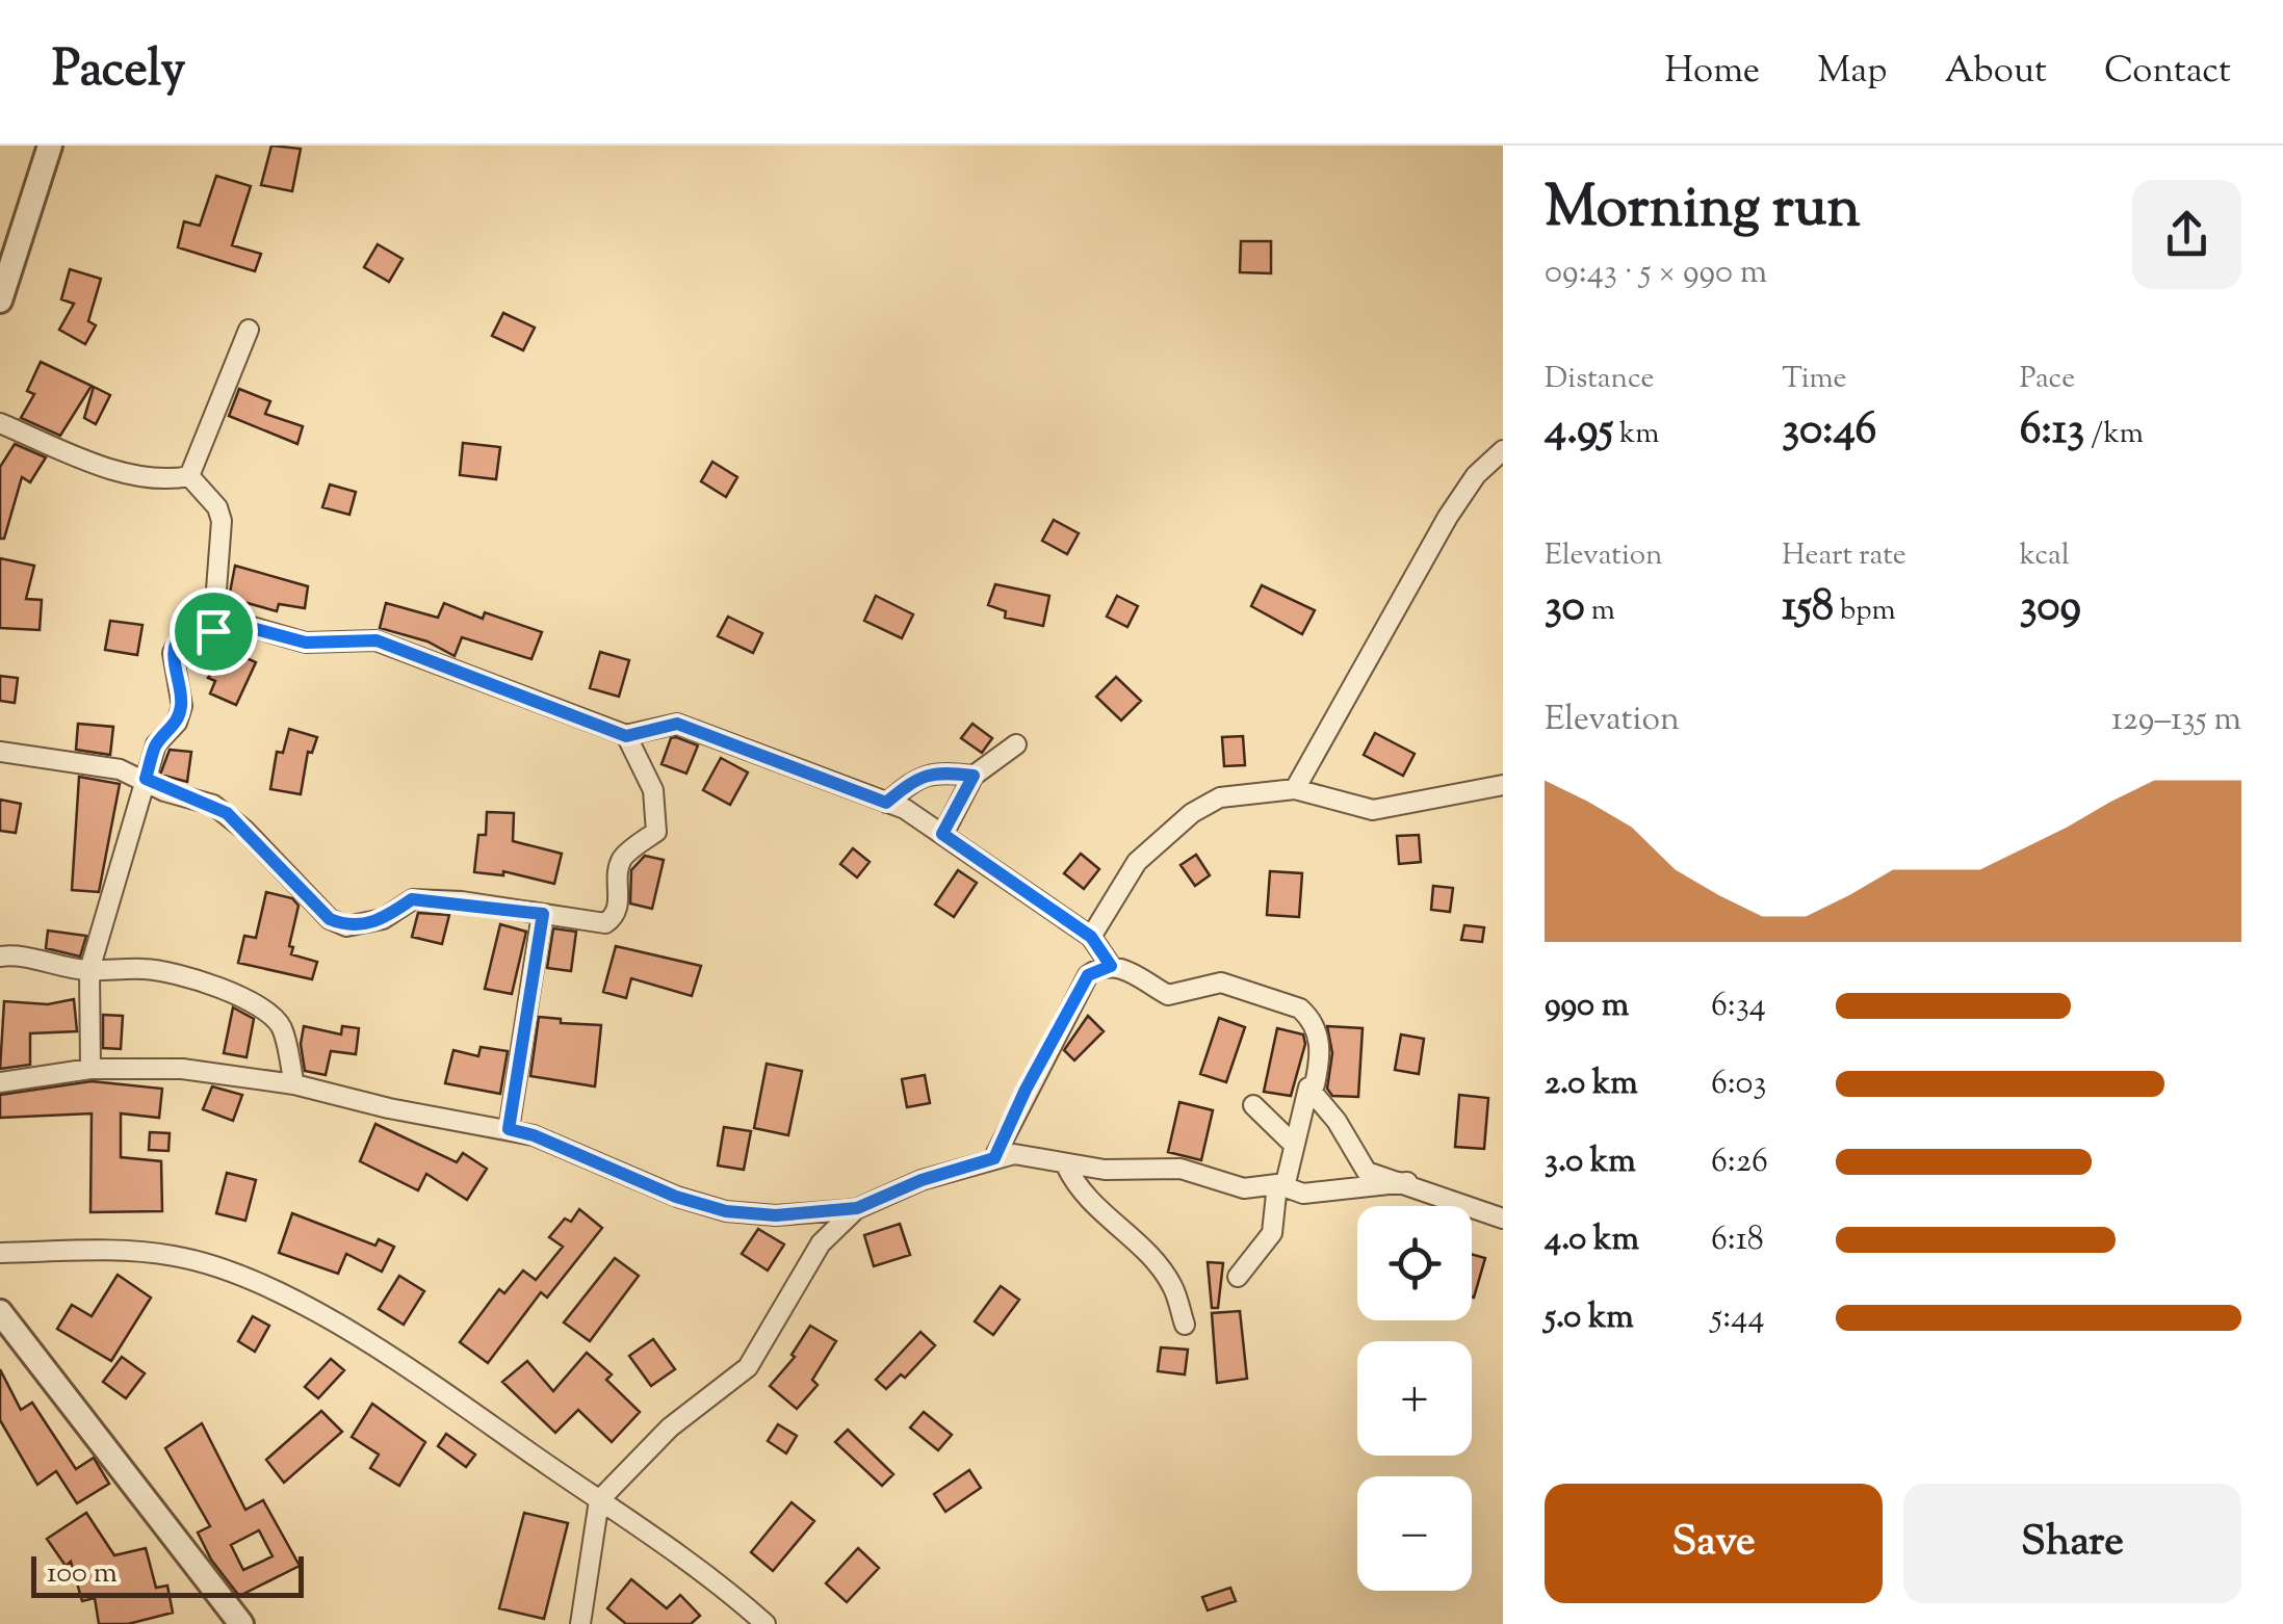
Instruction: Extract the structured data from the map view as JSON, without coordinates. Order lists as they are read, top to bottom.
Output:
{
  "scale_bar": "100 m",
  "page": {
    "header": "Pacely",
    "nav": [
      "Home",
      "Map",
      "About",
      "Contact"
    ],
    "heading": ["Morning run", "09:43 · 5 × 990 m"],
    "stats": [
      ["Distance", "4.95 km"],
      ["Time", "30:46"],
      ["Pace", "6:13 /km"],
      ["Elevation", "30 m"],
      ["Heart rate", "158 bpm"],
      ["kcal", "309"]
    ],
    "chart": ["Elevation", "129–135 m"],
    "list": [
      {
        "name": "990 m",
        "note": "6:34"
      },
      {
        "name": "2.0 km",
        "note": "6:03"
      },
      {
        "name": "3.0 km",
        "note": "6:26"
      },
      {
        "name": "4.0 km",
        "note": "6:18"
      },
      {
        "name": "5.0 km",
        "note": "5:44"
      }
    ],
    "map_buttons": ["+", "−"],
    "buttons": ["Save", "Share"],
    "scale": "100 m"
  }
}
